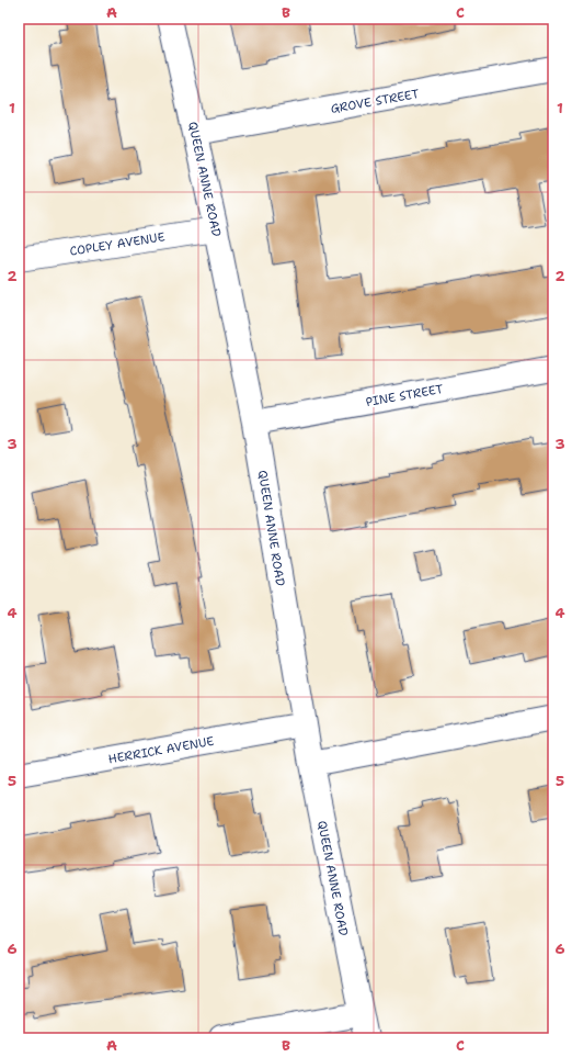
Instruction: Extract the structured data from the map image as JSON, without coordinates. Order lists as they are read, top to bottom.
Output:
{
  "streets": {
    "street": [
      "GROVE STREET",
      "QUEEN ANNE ROAD",
      "COPLEY AVENUE",
      "PINE STREET",
      "HERRICK AVENUE"
    ]
  },
  "crossings": [
    ["GROVE STREET", "QUEEN ANNE ROAD"],
    ["QUEEN ANNE ROAD", "COPLEY AVENUE"],
    ["QUEEN ANNE ROAD", "PINE STREET"],
    ["QUEEN ANNE ROAD", "HERRICK AVENUE"]
  ],
  "grid": {
    "columns": ["A", "B", "C"],
    "rows": [
      "1",
      "2",
      "3",
      "4",
      "5",
      "6"
    ]
  }
}
